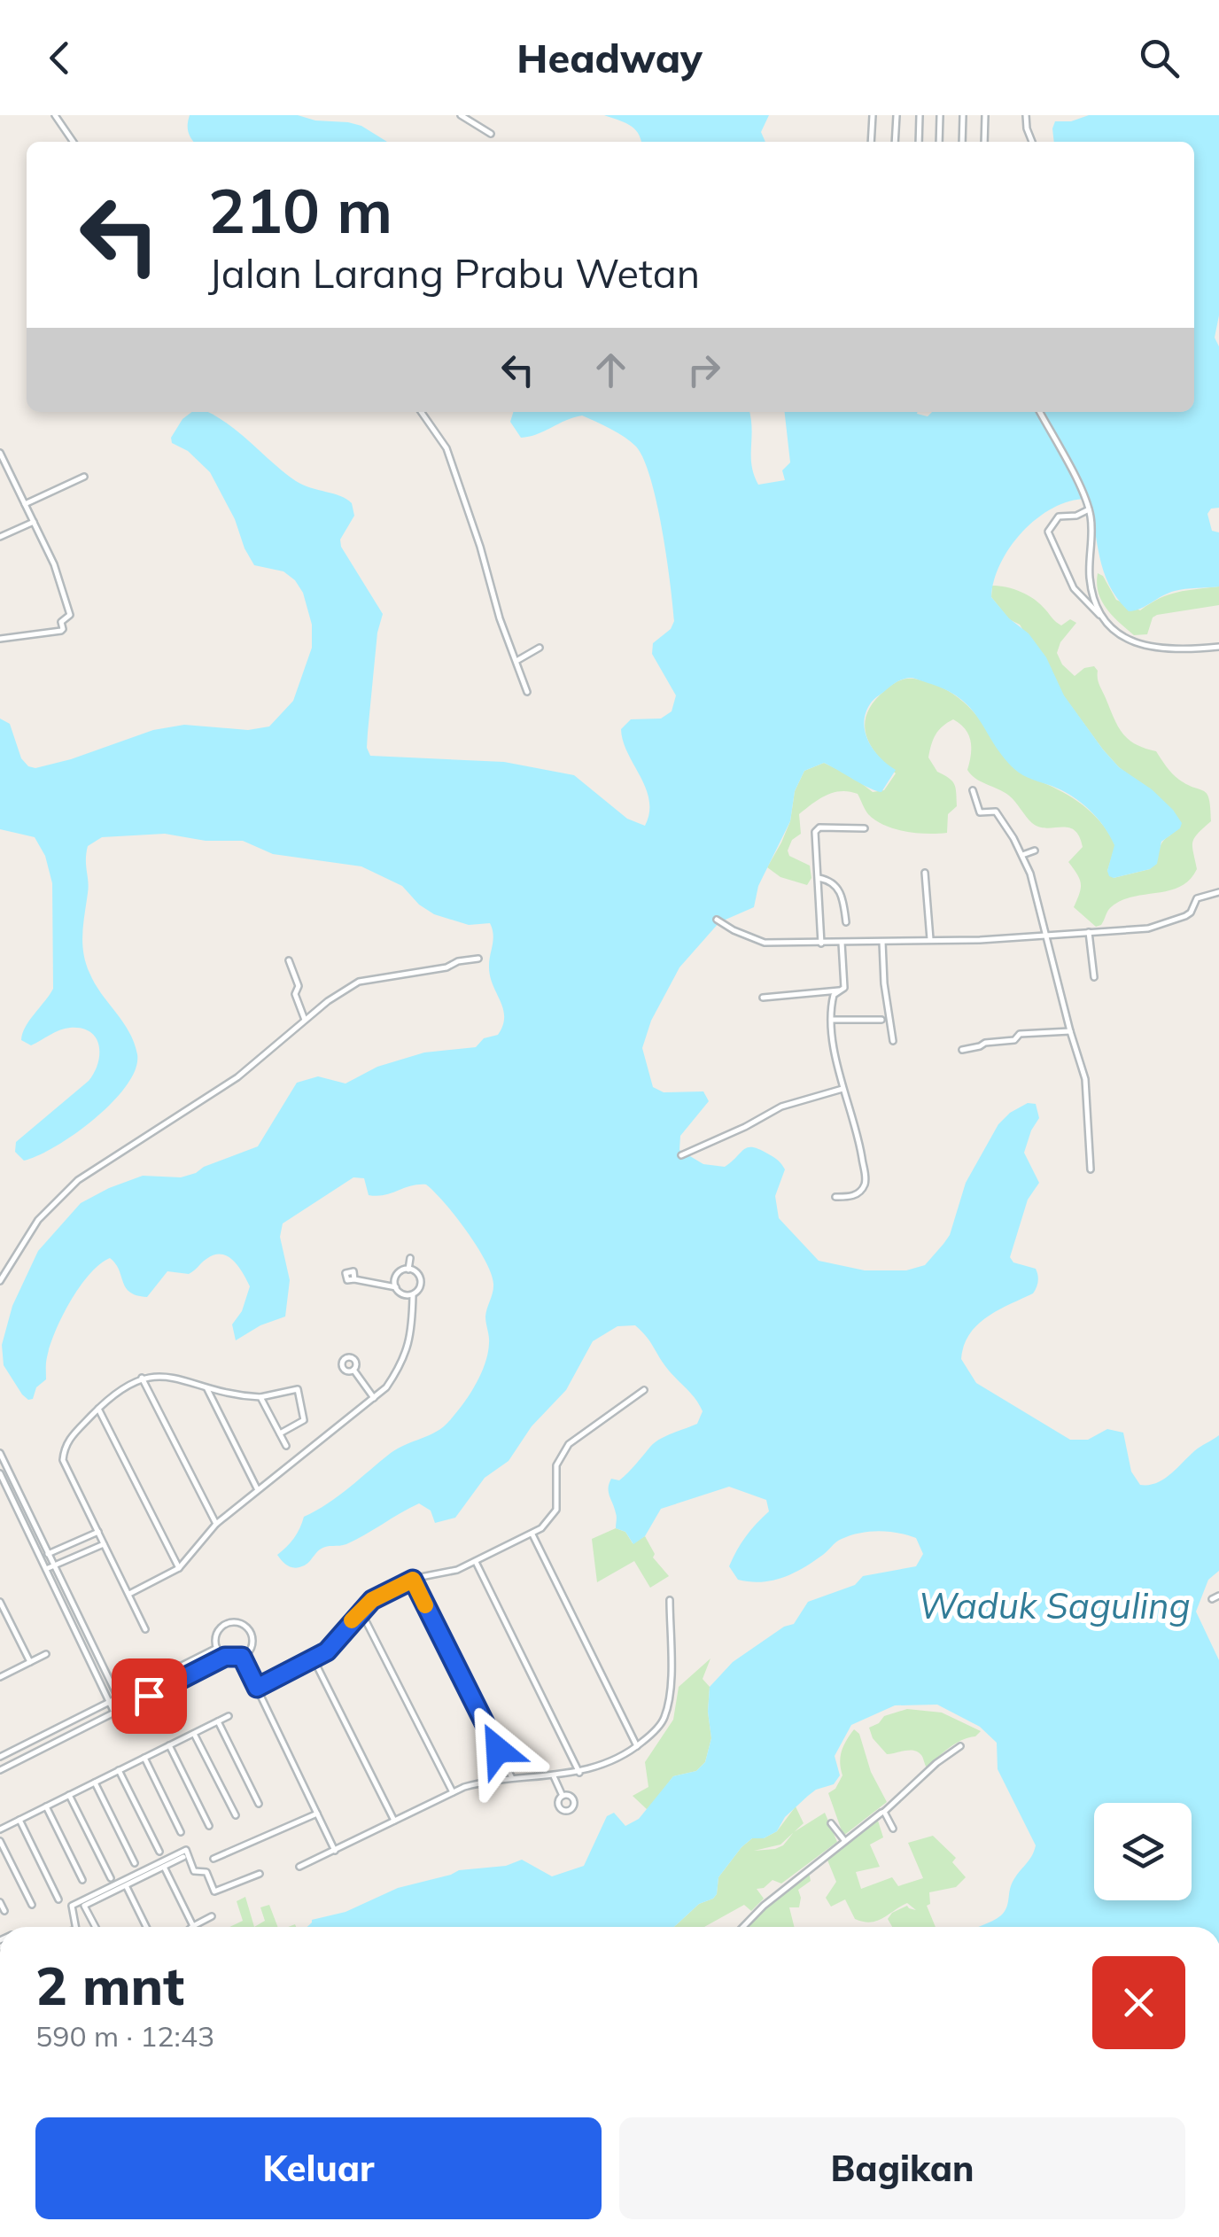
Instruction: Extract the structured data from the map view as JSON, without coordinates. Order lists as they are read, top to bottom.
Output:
{
  "water": ["Waduk Saguling"],
  "page": {
    "header": "Headway",
    "turn": ["210 m", "Jalan Larang Prabu Wetan"],
    "heading": ["2 mnt", "590 m · 12:43"],
    "buttons": ["Keluar", "Bagikan"]
  }
}
